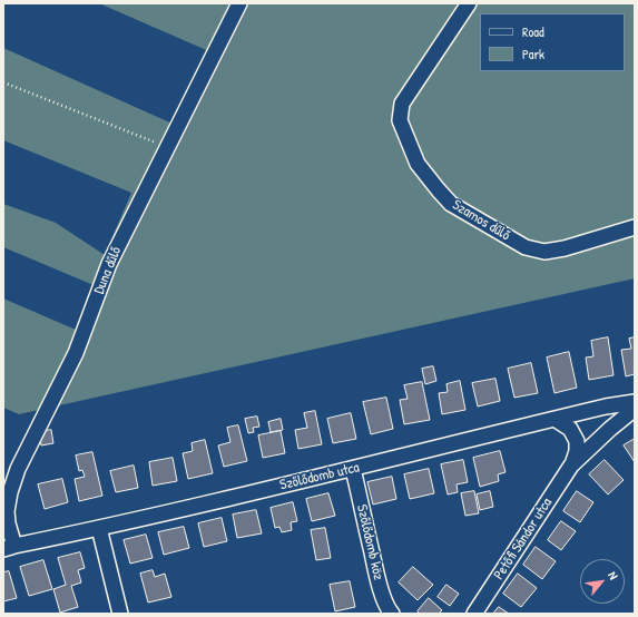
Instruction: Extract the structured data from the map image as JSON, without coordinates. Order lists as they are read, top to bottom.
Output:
{
  "streets": {
    "street": [
      "Szamos dűlő",
      "Duna dűlő",
      "Szőlődomb utca",
      "Petőfi Sándor utca",
      "Szőlődomb köz"
    ]
  },
  "crossings": [
    ["Duna dűlő", "Szőlődomb utca"],
    ["Szőlődomb utca", "Petőfi Sándor utca"],
    ["Szőlődomb utca", "Szőlődomb köz"]
  ],
  "legend": ["Road", "Park"],
  "north": "top right"
}
